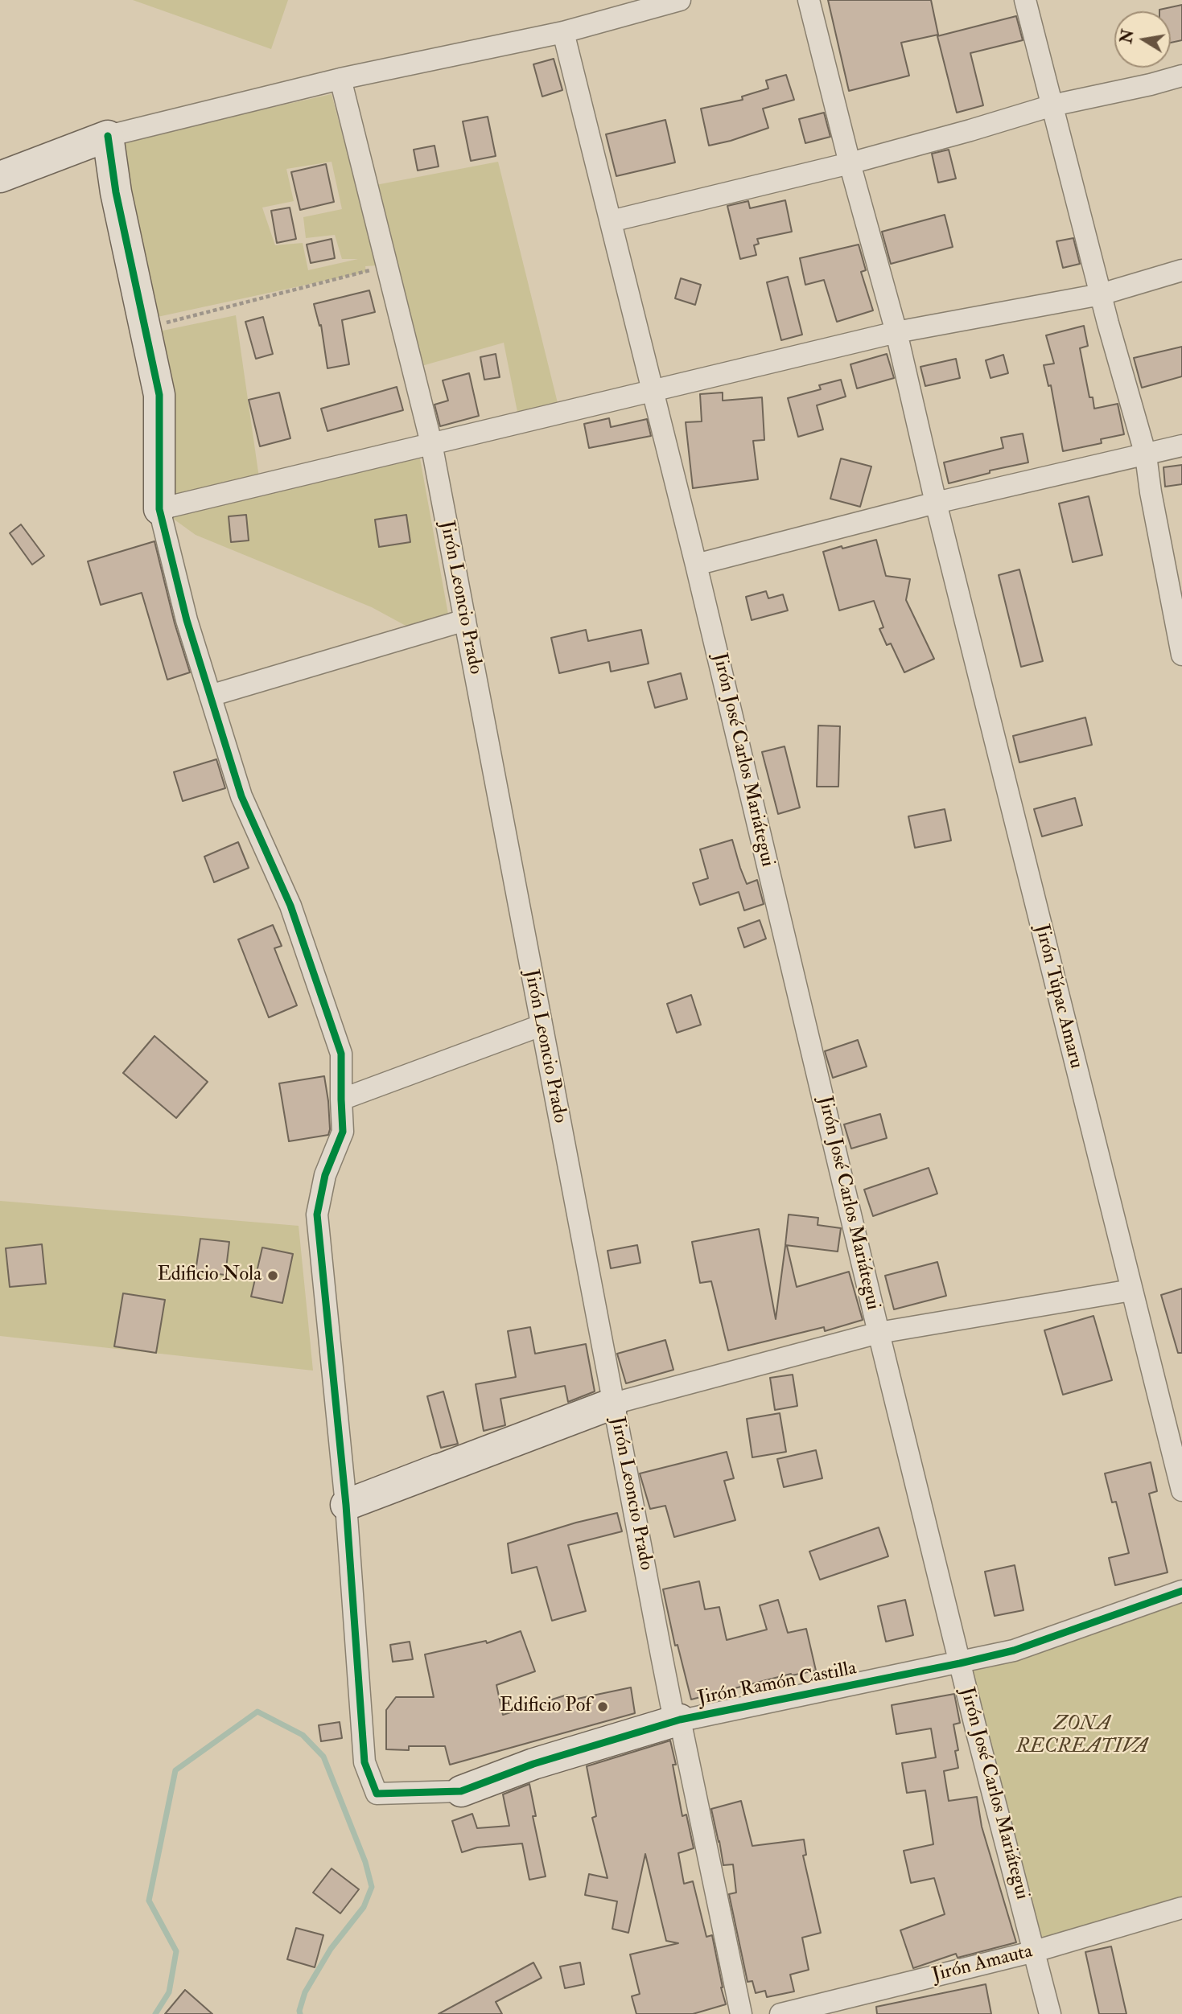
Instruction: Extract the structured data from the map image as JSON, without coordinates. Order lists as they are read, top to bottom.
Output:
{
  "streets": {
    "street": [
      "Jirón Leoncio Prado",
      "Jirón José Carlos Mariátegui",
      "Jirón Túpac Amaru",
      "Jirón Ramón Castilla",
      "Jirón Amauta"
    ]
  },
  "crossings": [
    ["Jirón Leoncio Prado", "Jirón Ramón Castilla"],
    ["Jirón José Carlos Mariátegui", "Jirón Ramón Castilla"],
    ["Jirón José Carlos Mariátegui", "Jirón Amauta"]
  ],
  "parks": ["ZONA RECREATIVA"],
  "places": ["Edificio Nola", "Edificio Pof"],
  "north": "left"
}
